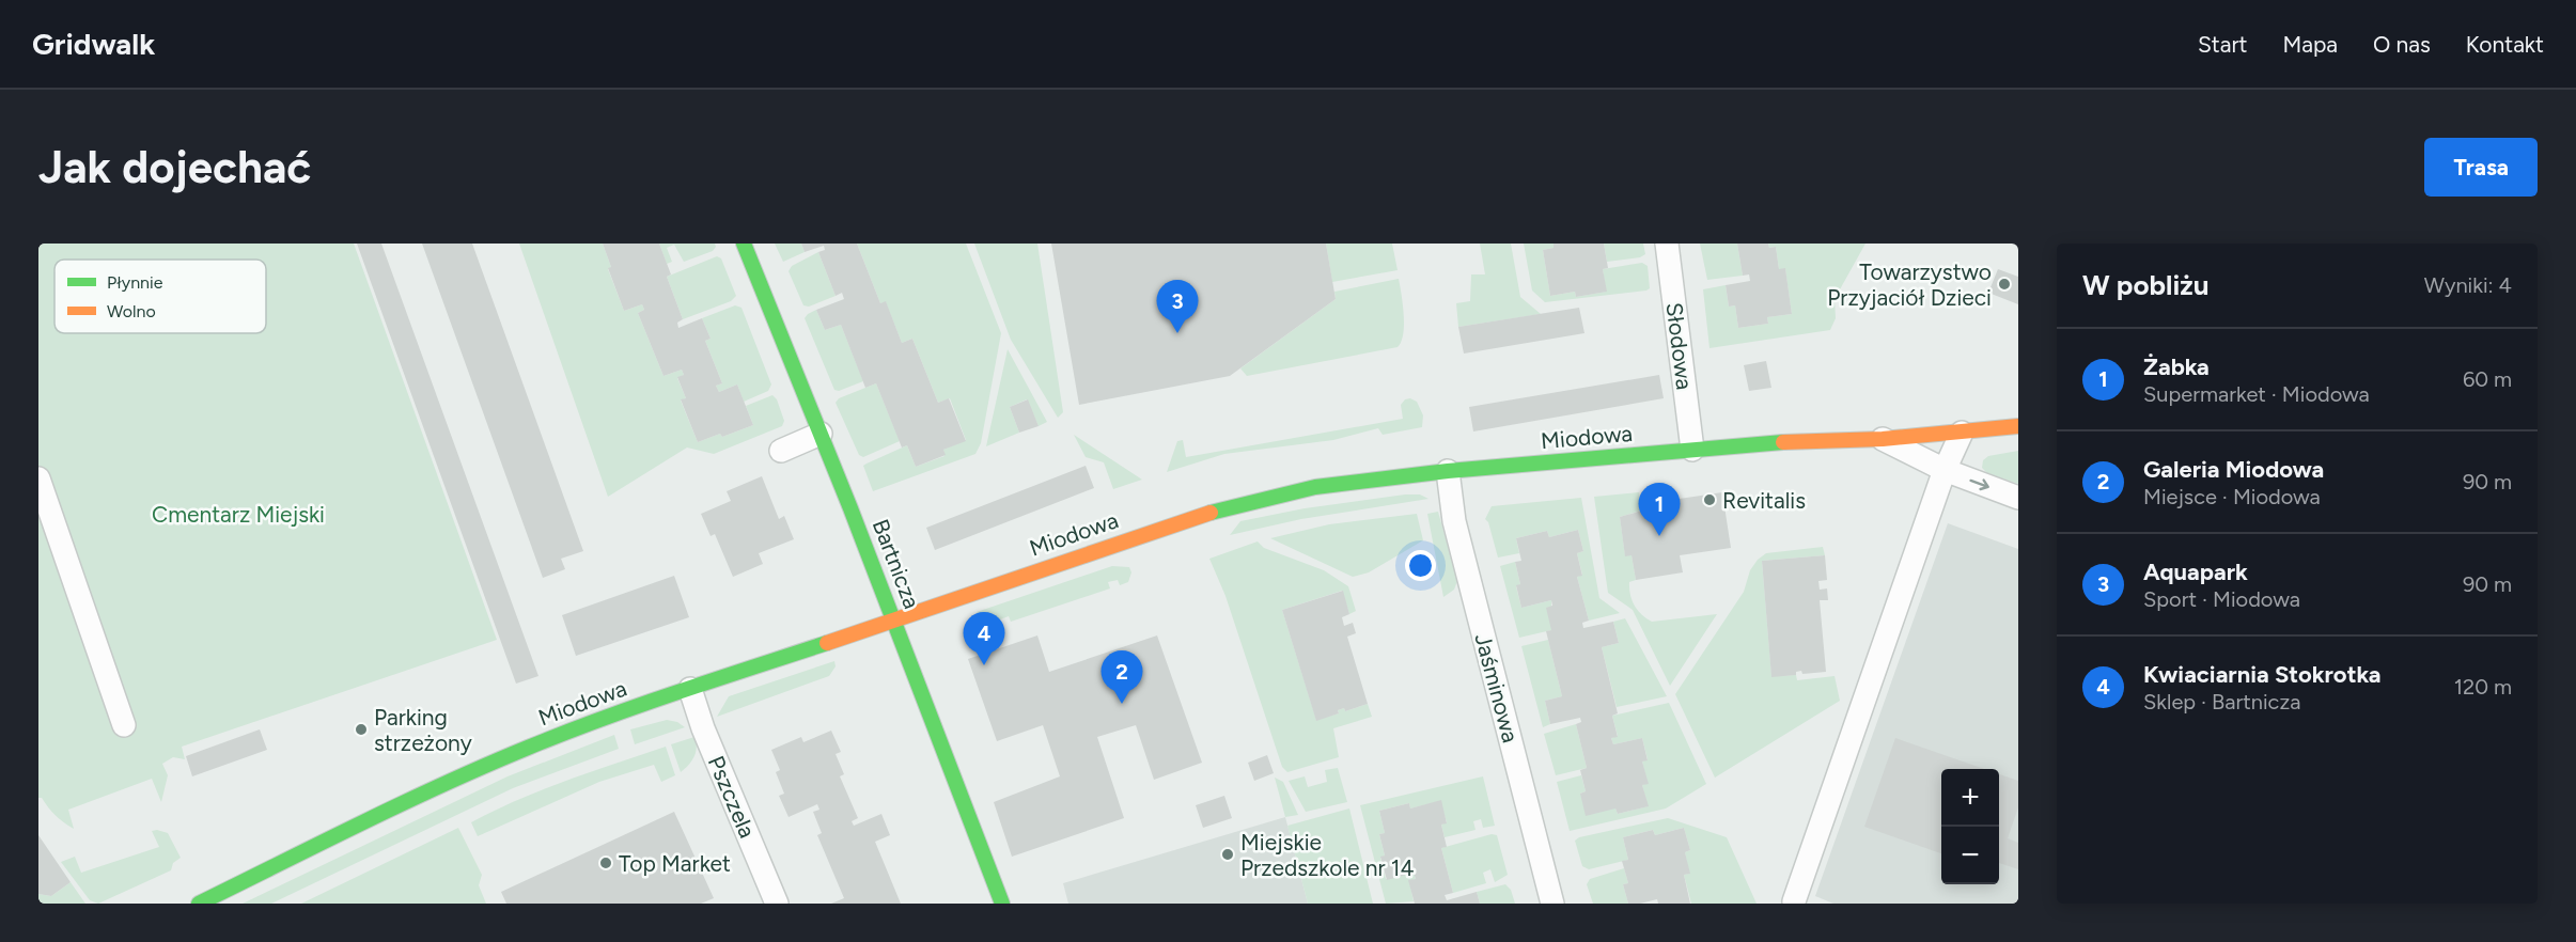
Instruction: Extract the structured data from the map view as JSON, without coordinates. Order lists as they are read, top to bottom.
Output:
{
  "streets": {
    "street": [
      "Słodowa",
      "Miodowa",
      "Bartnicza",
      "Jaśminowa",
      "Pszczela"
    ]
  },
  "crossings": [
    ["Słodowa", "Miodowa"],
    ["Miodowa", "Bartnicza"],
    ["Miodowa", "Jaśminowa"],
    ["Miodowa", "Pszczela"]
  ],
  "parks": ["Cmentarz Miejski"],
  "places": [
    "Towarzystwo Przyjaciół Dzieci",
    "Revitalis",
    "Parking strzeżony",
    "Miejskie Przedszkole nr 14",
    "Top Market"
  ],
  "legend": ["Płynnie", "Wolno"],
  "page": {
    "header": "Gridwalk",
    "nav": [
      "Start",
      "Mapa",
      "O nas",
      "Kontakt"
    ],
    "buttons": "Trasa",
    "title": "Jak dojechać",
    "heading": ["W pobliżu", "Wyniki: 4"],
    "pins": [
      "3",
      "1",
      "4",
      "2"
    ],
    "list": [
      {
        "mark": "1",
        "name": "Żabka",
        "note": "Supermarket · Miodowa",
        "value": "60 m"
      },
      {
        "mark": "2",
        "name": "Galeria Miodowa",
        "note": "Miejsce · Miodowa",
        "value": "90 m"
      },
      {
        "mark": "3",
        "name": "Aquapark",
        "note": "Sport · Miodowa",
        "value": "90 m"
      },
      {
        "mark": "4",
        "name": "Kwiaciarnia Stokrotka",
        "note": "Sklep · Bartnicza",
        "value": "120 m"
      }
    ],
    "map_buttons": ["+", "−"]
  }
}
